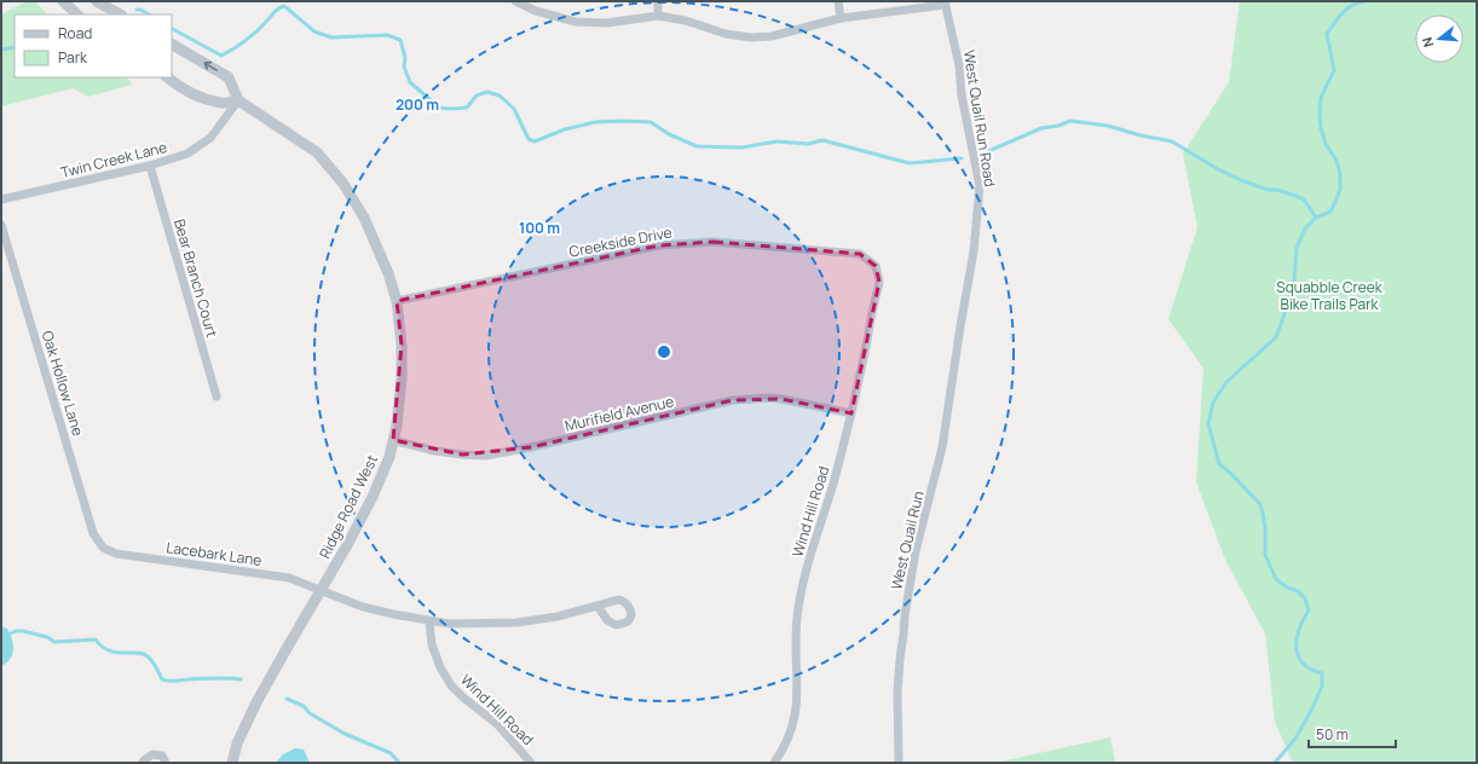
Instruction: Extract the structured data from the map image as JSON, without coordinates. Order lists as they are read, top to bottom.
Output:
{
  "streets": {
    "street": [
      "West Quail Run Road",
      "Twin Creek Lane",
      "Creekside Drive",
      "Bear Branch Court",
      "Oak Hollow Lane",
      "Murifield Avenue",
      "Ridge Road West",
      "Wind Hill Road",
      "West Quail Run",
      "Lacebark Lane"
    ]
  },
  "crossings": [
    ["West Quail Run Road", "West Quail Run"],
    ["Twin Creek Lane", "Bear Branch Court"],
    ["Twin Creek Lane", "Ridge Road West"],
    ["Creekside Drive", "Ridge Road West"],
    ["Creekside Drive", "Wind Hill Road"],
    ["Oak Hollow Lane", "Lacebark Lane"],
    ["Murifield Avenue", "Ridge Road West"],
    ["Murifield Avenue", "Wind Hill Road"],
    ["Ridge Road West", "Lacebark Lane"],
    ["Wind Hill Road", "Lacebark Lane"]
  ],
  "parks": ["Squabble Creek Bike Trails Park"],
  "legend": ["Road", "Park"],
  "scale_bar": "50 m",
  "north": "left",
  "rings": ["200 m", "100 m"]
}
